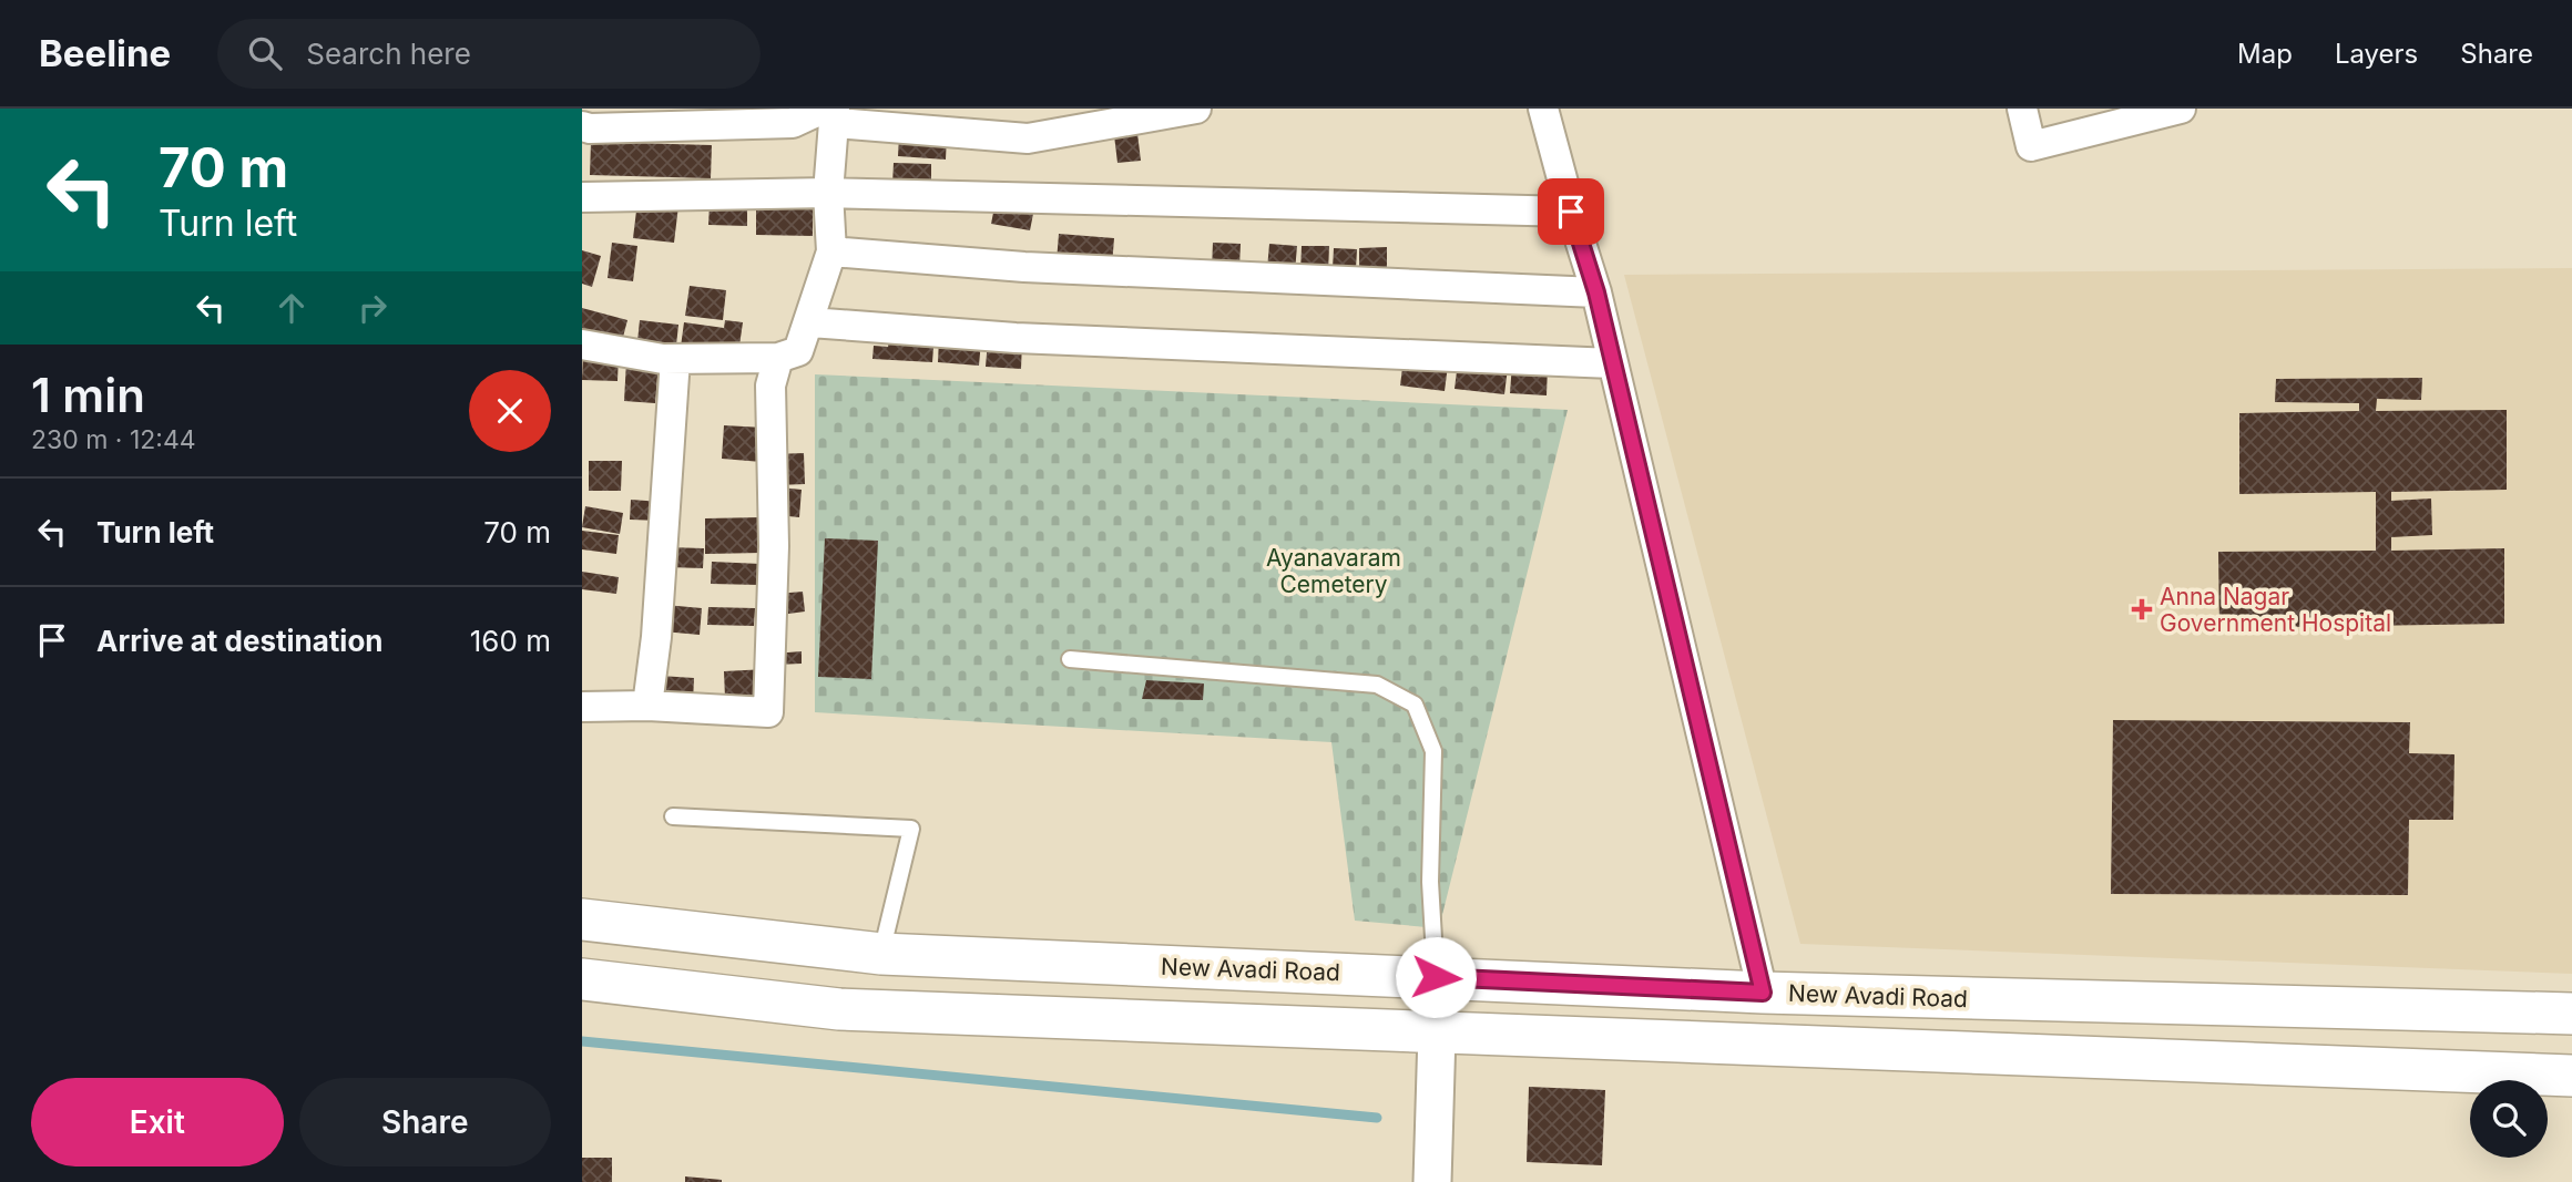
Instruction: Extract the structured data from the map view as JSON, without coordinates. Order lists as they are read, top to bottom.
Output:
{
  "streets": {
    "main road": ["New Avadi Road"]
  },
  "parks": ["Ayanavaram Cemetery"],
  "places": {
    "health": ["Anna Nagar Government Hospital"]
  },
  "page": {
    "header": "Beeline",
    "search": "Search here",
    "nav": ["Map", "Layers", "Share"],
    "turn": ["70 m", "Turn left"],
    "heading": ["1 min", "230 m · 12:44"],
    "list": [
      {
        "name": "Turn left",
        "value": "70 m"
      },
      {
        "name": "Arrive at destination",
        "value": "160 m"
      }
    ],
    "buttons": ["Exit", "Share"]
  }
}
